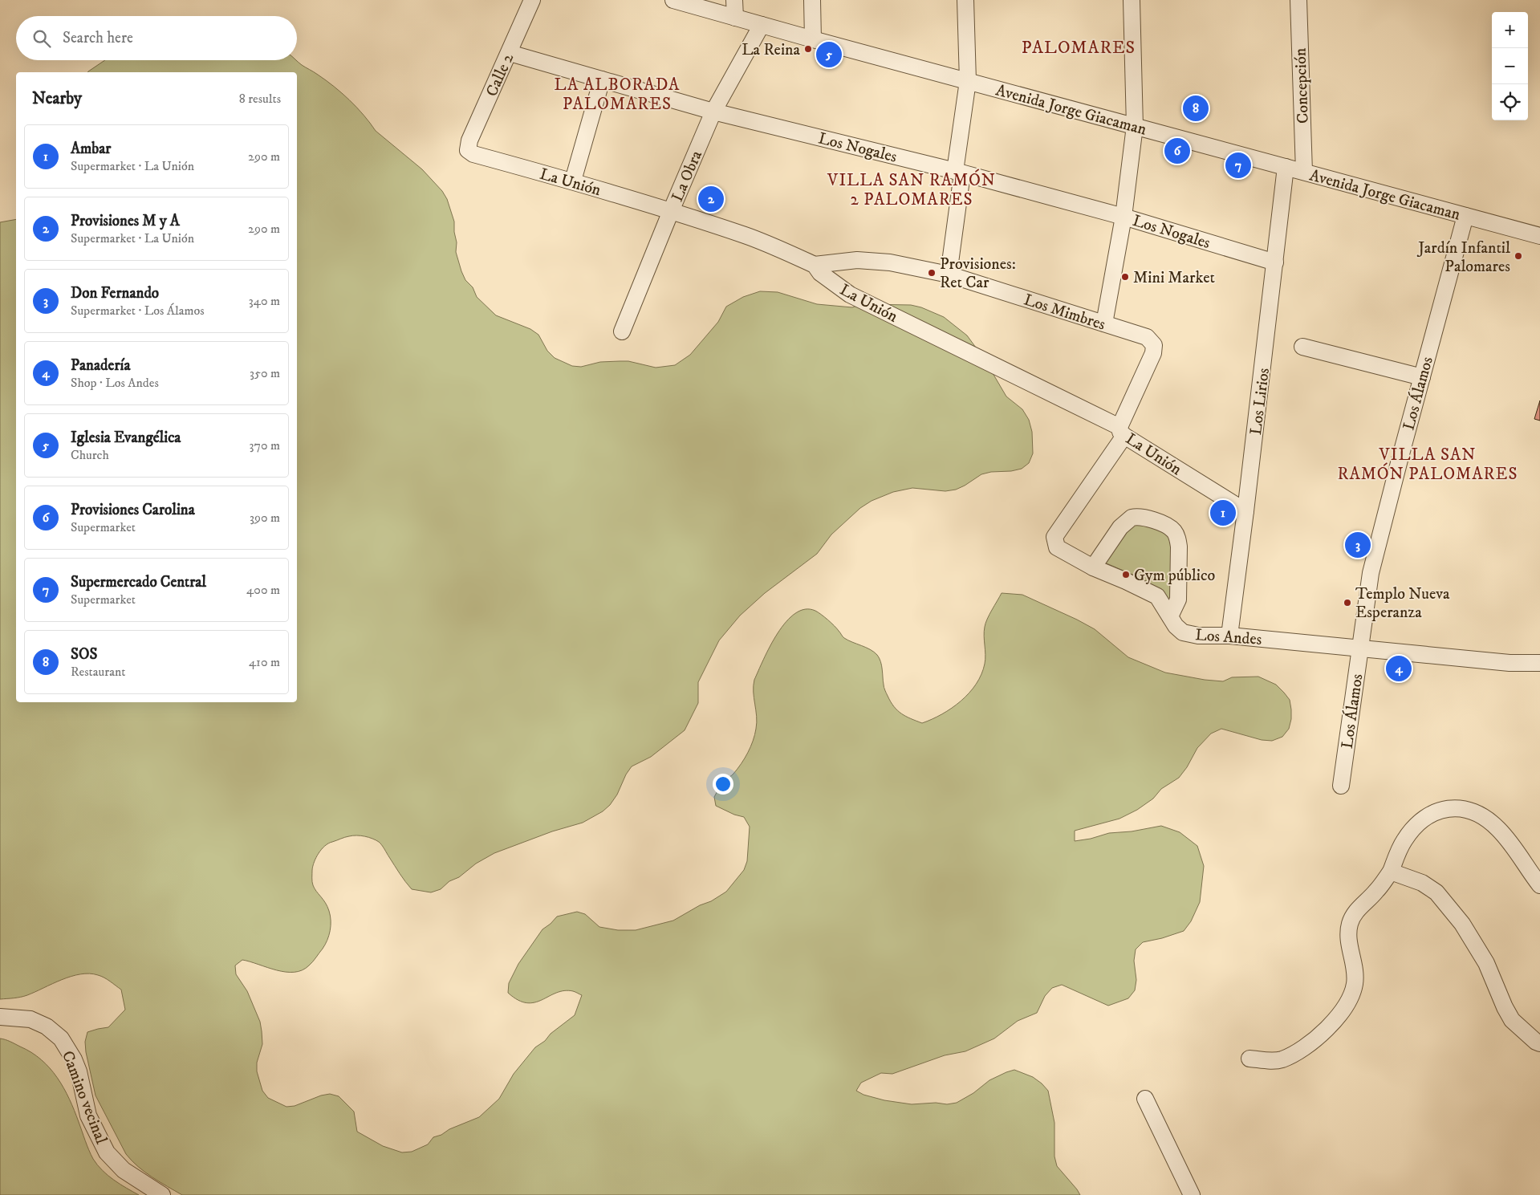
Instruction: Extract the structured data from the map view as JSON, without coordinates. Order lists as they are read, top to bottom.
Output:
{
  "streets": {
    "street": [
      "Calle 2",
      "Concepción",
      "Avenida Jorge Giacaman",
      "Los Nogales",
      "La Obra",
      "La Unión",
      "Los Mimbres",
      "Los Álamos",
      "Los Lirios",
      "Los Andes",
      "Camino vecinal"
    ]
  },
  "crossings": [
    ["Calle 2", "Los Nogales"],
    ["Calle 2", "La Unión"],
    ["Concepción", "Avenida Jorge Giacaman"],
    ["Avenida Jorge Giacaman", "La Obra"],
    ["Avenida Jorge Giacaman", "Los Álamos"],
    ["Avenida Jorge Giacaman", "Los Lirios"],
    ["Los Nogales", "La Obra"],
    ["Los Nogales", "Los Lirios"],
    ["La Obra", "La Unión"],
    ["La Unión", "Los Mimbres"],
    ["La Unión", "Los Lirios"],
    ["La Unión", "Los Andes"],
    ["Los Mimbres", "Los Andes"],
    ["Los Álamos", "Los Andes"],
    ["Los Lirios", "Los Andes"]
  ],
  "districts": [
    "PALOMARES",
    "LA ALBORADA PALOMARES",
    "VILLA SAN RAMÓN 2 PALOMARES",
    "VILLA SAN RAMÓN PALOMARES"
  ],
  "places": [
    "La Reina",
    "Jardín Infantil Palomares",
    "Provisiones: Ret Car",
    "Mini Market",
    "Gym público",
    "Templo Nueva Esperanza"
  ],
  "page": {
    "map_buttons": ["+", "−"],
    "search": "Search here",
    "pins": [
      "5",
      "8",
      "6",
      "7",
      "2",
      "1",
      "3",
      "4"
    ],
    "heading": ["Nearby", "8 results"],
    "list": [
      {
        "mark": "1",
        "name": "Ambar",
        "note": "Supermarket · La Unión",
        "value": "290 m"
      },
      {
        "mark": "2",
        "name": "Provisiones M y A",
        "note": "Supermarket · La Unión",
        "value": "290 m"
      },
      {
        "mark": "3",
        "name": "Don Fernando",
        "note": "Supermarket · Los Álamos",
        "value": "340 m"
      },
      {
        "mark": "4",
        "name": "Panadería",
        "note": "Shop · Los Andes",
        "value": "350 m"
      },
      {
        "mark": "5",
        "name": "Iglesia Evangélica",
        "note": "Church",
        "value": "370 m"
      },
      {
        "mark": "6",
        "name": "Provisiones Carolina",
        "note": "Supermarket",
        "value": "390 m"
      },
      {
        "mark": "7",
        "name": "Supermercado Central",
        "note": "Supermarket",
        "value": "400 m"
      },
      {
        "mark": "8",
        "name": "SOS",
        "note": "Restaurant",
        "value": "410 m"
      }
    ]
  }
}
